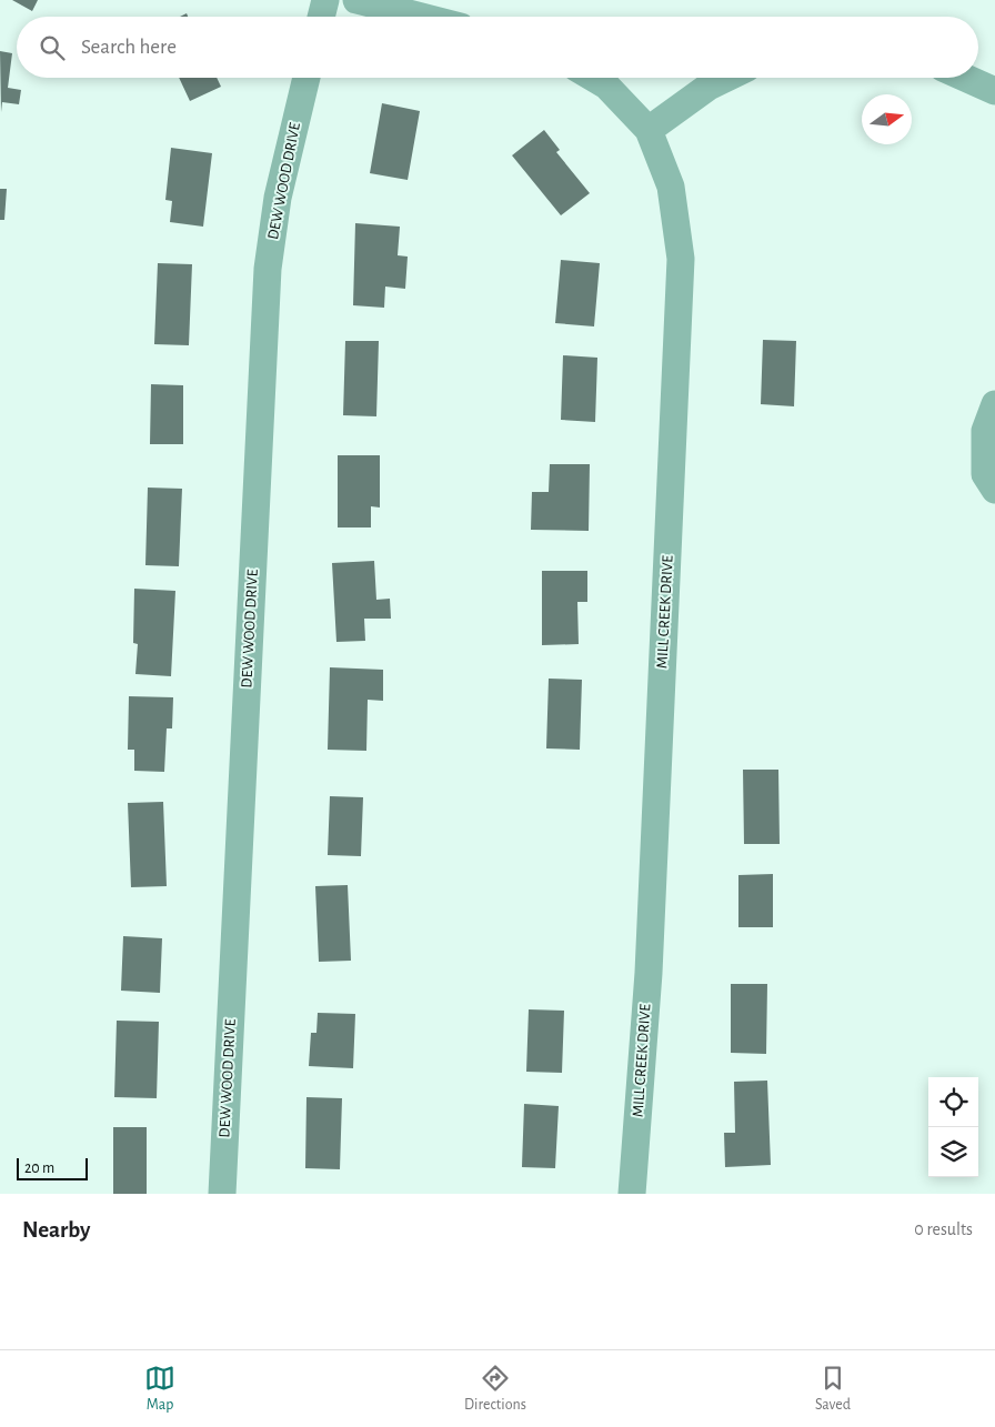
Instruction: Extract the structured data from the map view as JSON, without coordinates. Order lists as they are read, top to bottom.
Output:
{
  "streets": {
    "street": ["DEW WOOD DRIVE", "MILL CREEK DRIVE"]
  },
  "scale_bar": "20 m",
  "north": "right",
  "page": {
    "search": "Search here",
    "scale": "20 m",
    "heading": ["Nearby", "0 results"],
    "nav": ["Map", "Directions", "Saved"]
  }
}
